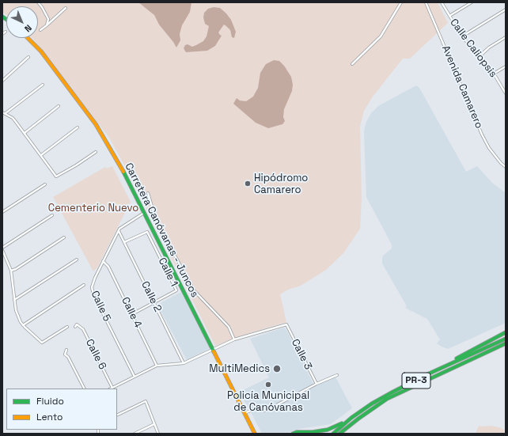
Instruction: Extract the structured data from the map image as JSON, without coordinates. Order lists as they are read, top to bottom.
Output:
{
  "streets": {
    "main road": ["Carretera Canóvanas - Juncos", "PR-3"],
    "street": [
      "Calle Caliopsis",
      "Avenida Camarero",
      "Calle 1",
      "Calle 2",
      "Calle 5",
      "Calle 4",
      "Calle 6",
      "Calle 3"
    ]
  },
  "crossings": [
    ["Carretera Canóvanas - Juncos", "Calle 5"],
    ["Calle 1", "Calle 2"],
    ["Calle 1", "Calle 4"],
    ["Calle 2", "Calle 5"],
    ["Calle 5", "Calle 4"]
  ],
  "parks": ["Cementerio Nuevo"],
  "places": ["Hipódromo Camarero", "MultiMedics", "Policía Municipal de Canóvanas"],
  "legend": ["Fluido", "Lento"],
  "north": "bottom right"
}
